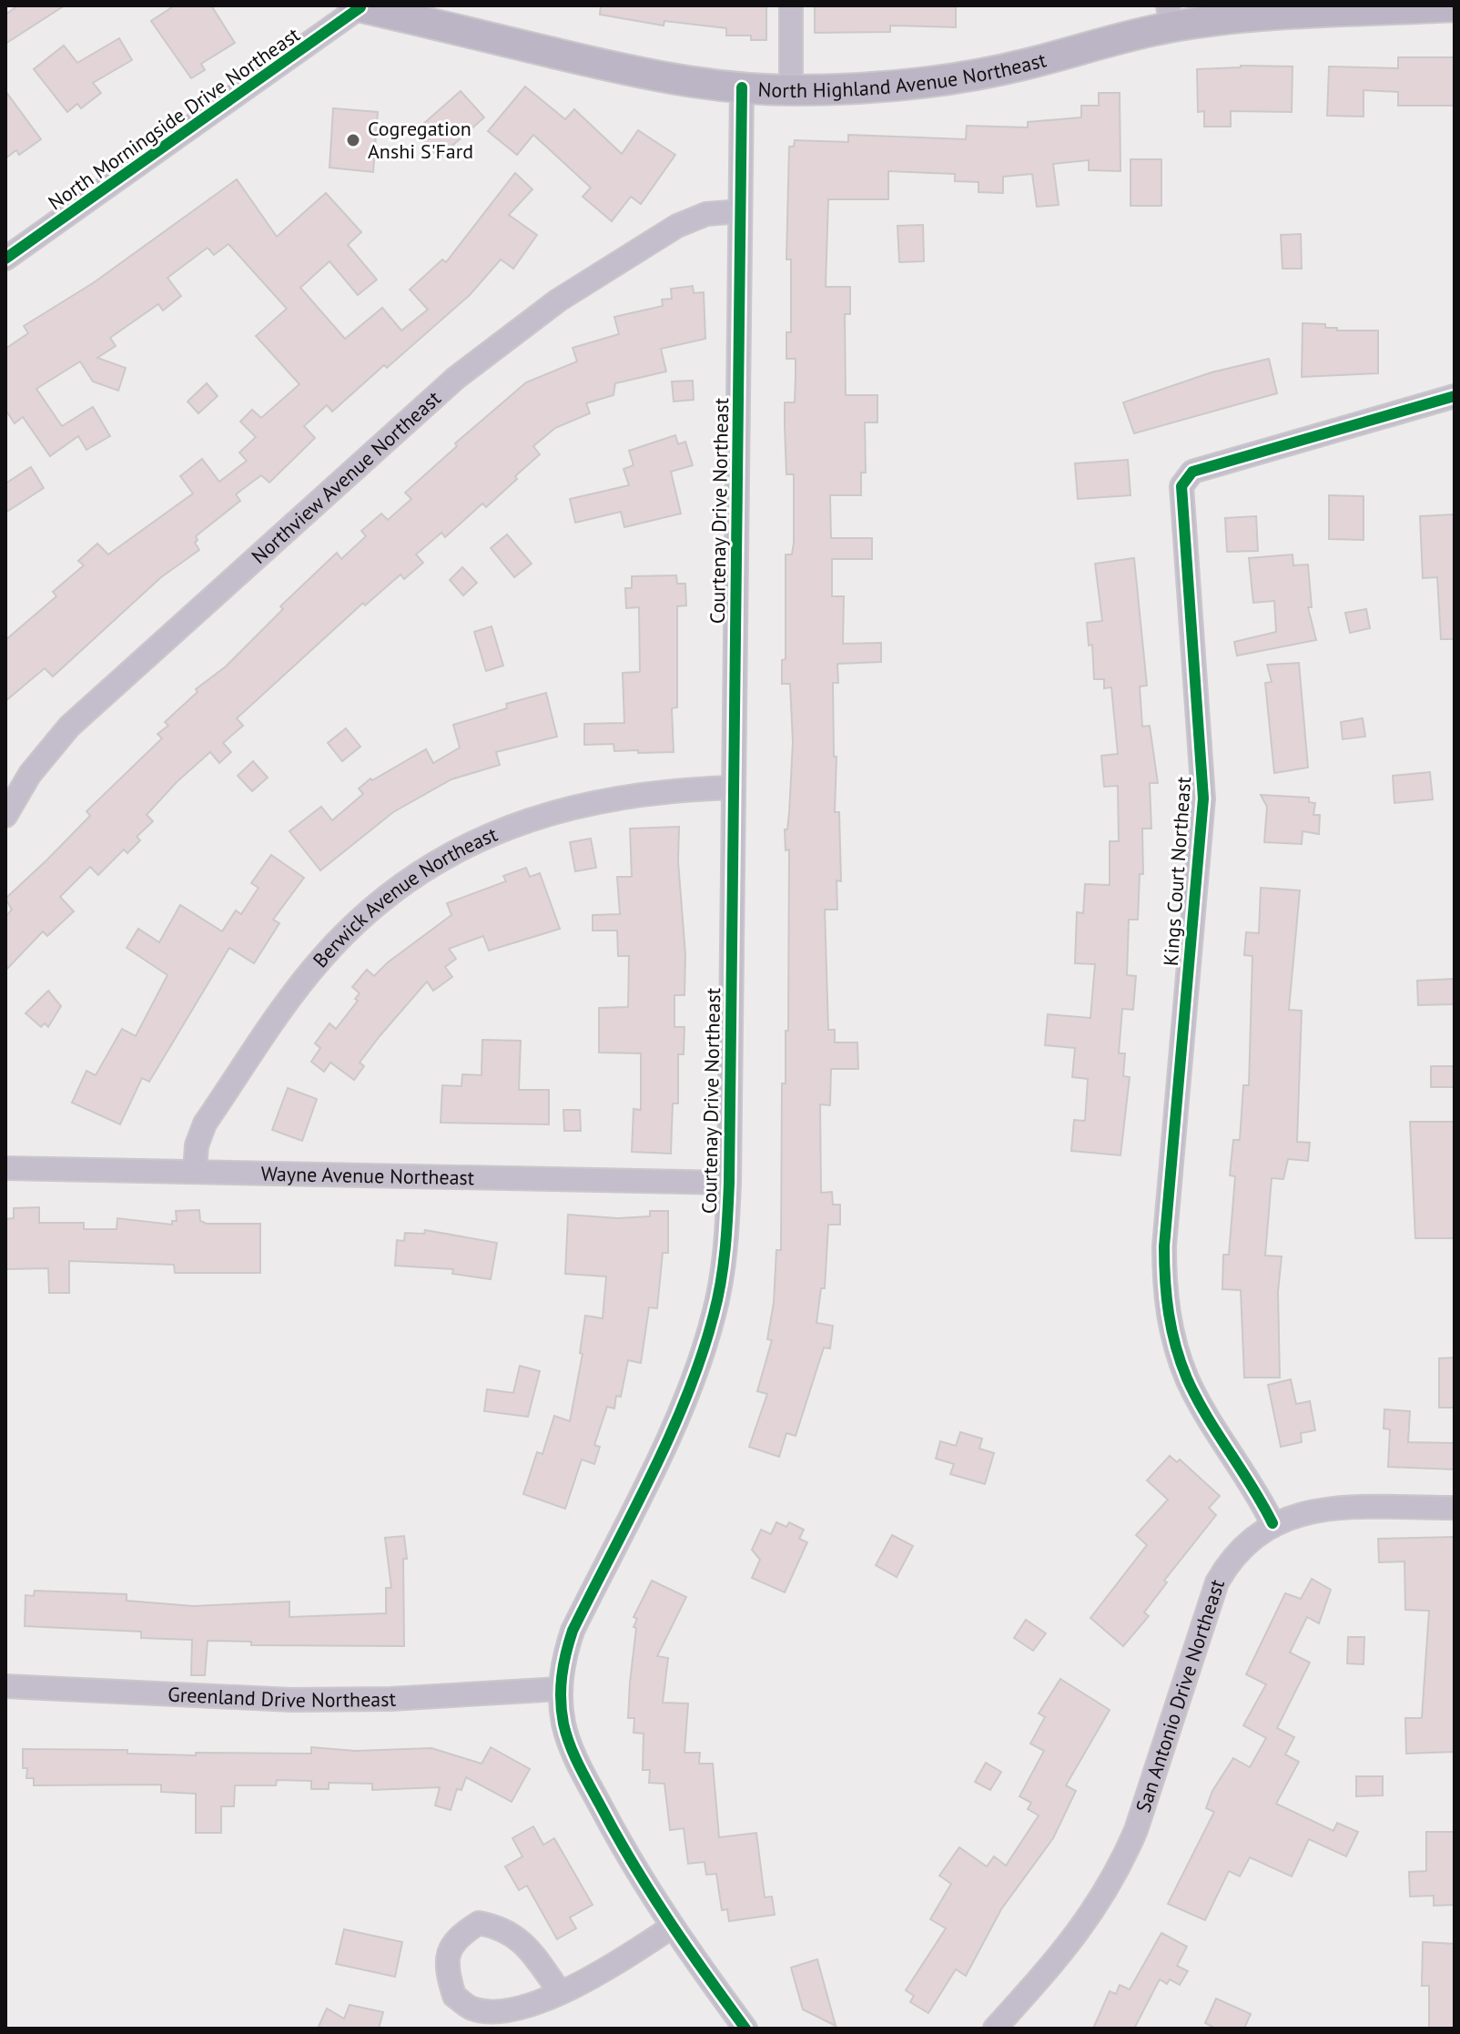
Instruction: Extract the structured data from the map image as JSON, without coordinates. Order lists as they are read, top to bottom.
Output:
{
  "streets": {
    "street": [
      "North Highland Avenue Northeast",
      "North Morningside Drive Northeast",
      "Northview Avenue Northeast",
      "Courtenay Drive Northeast",
      "Kings Court Northeast",
      "Berwick Avenue Northeast",
      "Wayne Avenue Northeast",
      "Greenland Drive Northeast",
      "San Antonio Drive Northeast"
    ]
  },
  "crossings": [
    ["North Highland Avenue Northeast", "North Morningside Drive Northeast"],
    ["North Highland Avenue Northeast", "Courtenay Drive Northeast"],
    ["Northview Avenue Northeast", "Courtenay Drive Northeast"],
    ["Courtenay Drive Northeast", "Berwick Avenue Northeast"],
    ["Courtenay Drive Northeast", "Wayne Avenue Northeast"],
    ["Courtenay Drive Northeast", "Greenland Drive Northeast"],
    ["Kings Court Northeast", "San Antonio Drive Northeast"],
    ["Berwick Avenue Northeast", "Wayne Avenue Northeast"]
  ],
  "places": ["Cogregation Anshi S'Fard"]
}
